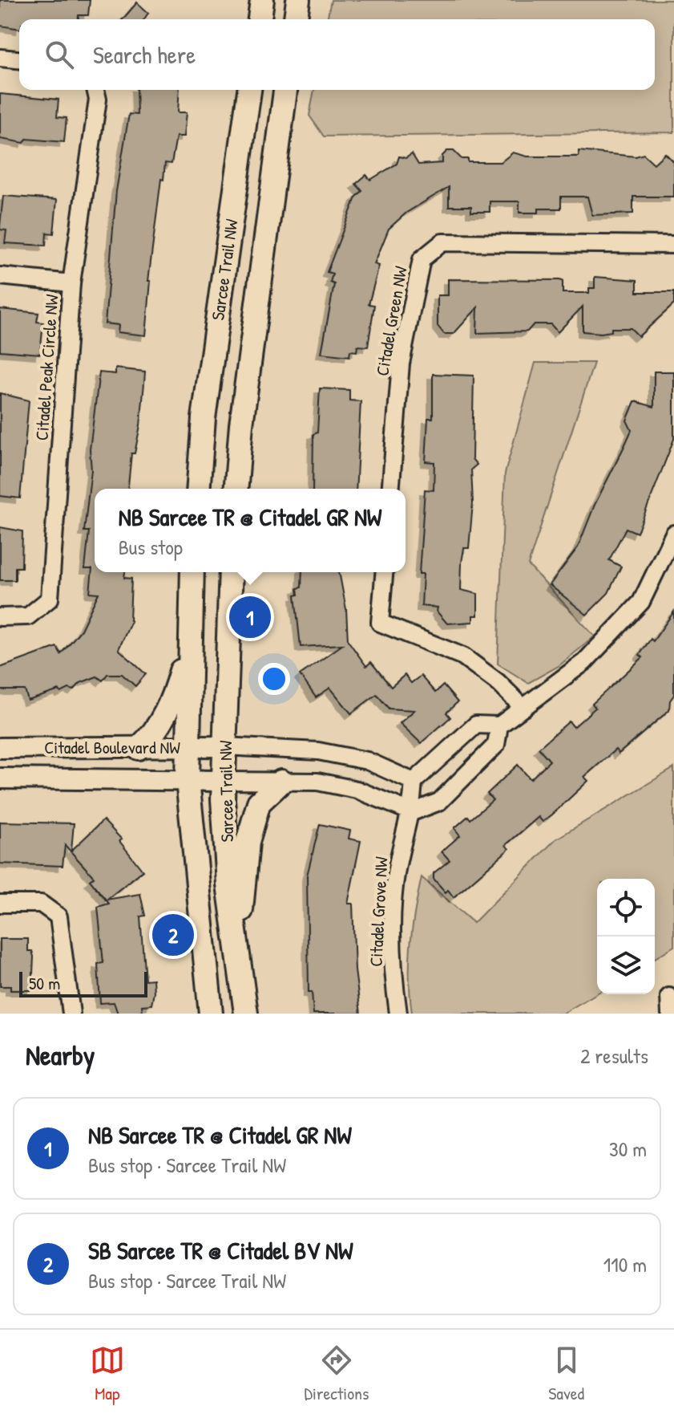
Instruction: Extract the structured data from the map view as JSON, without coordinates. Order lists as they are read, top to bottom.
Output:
{
  "streets": {
    "main road": ["Sarcee Trail NW"],
    "street": [
      "Citadel Green NW",
      "Citadel Peak Circle NW",
      "Citadel Boulevard NW",
      "Citadel Grove NW"
    ]
  },
  "crossings": [
    ["Sarcee Trail NW", "Citadel Boulevard NW"]
  ],
  "scale_bar": "50 m",
  "page": {
    "search": "Search here",
    "popup": ["NB Sarcee TR @ Citadel GR NW", "Bus stop"],
    "pins": ["1", "2"],
    "scale": "50 m",
    "heading": ["Nearby", "2 results"],
    "list": [
      {
        "mark": "1",
        "name": "NB Sarcee TR @ Citadel GR NW",
        "note": "Bus stop · Sarcee Trail NW",
        "value": "30 m"
      },
      {
        "mark": "2",
        "name": "SB Sarcee TR @ Citadel BV NW",
        "note": "Bus stop · Sarcee Trail NW",
        "value": "110 m"
      }
    ],
    "nav": ["Map", "Directions", "Saved"]
  }
}
